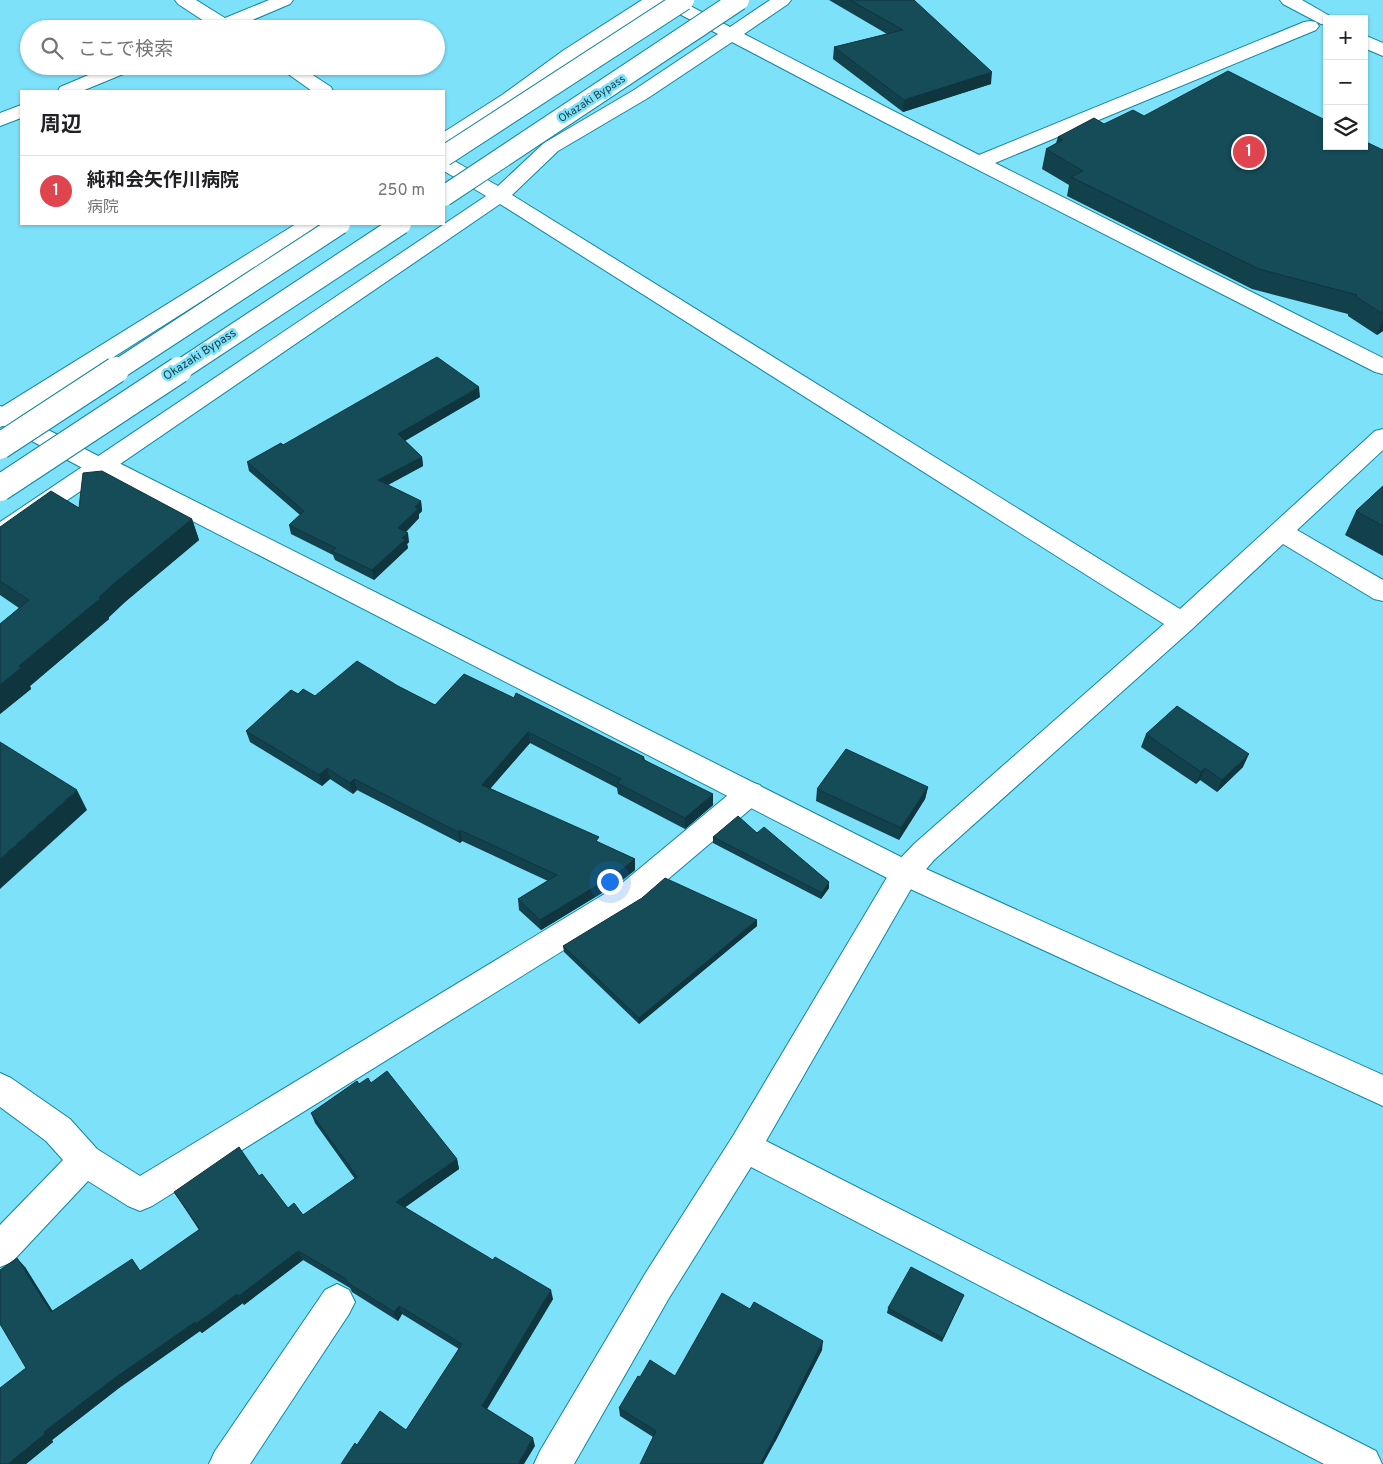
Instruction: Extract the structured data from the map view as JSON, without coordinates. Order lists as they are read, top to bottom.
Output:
{
  "streets": {
    "main road": ["Okazaki Bypass"]
  },
  "page": {
    "map_buttons": ["+", "−"],
    "search": "ここで検索",
    "heading": "周辺",
    "pins": "1",
    "list": [
      {
        "mark": "1",
        "name": "純和会矢作川病院",
        "note": "病院",
        "value": "250 m"
      }
    ]
  }
}
